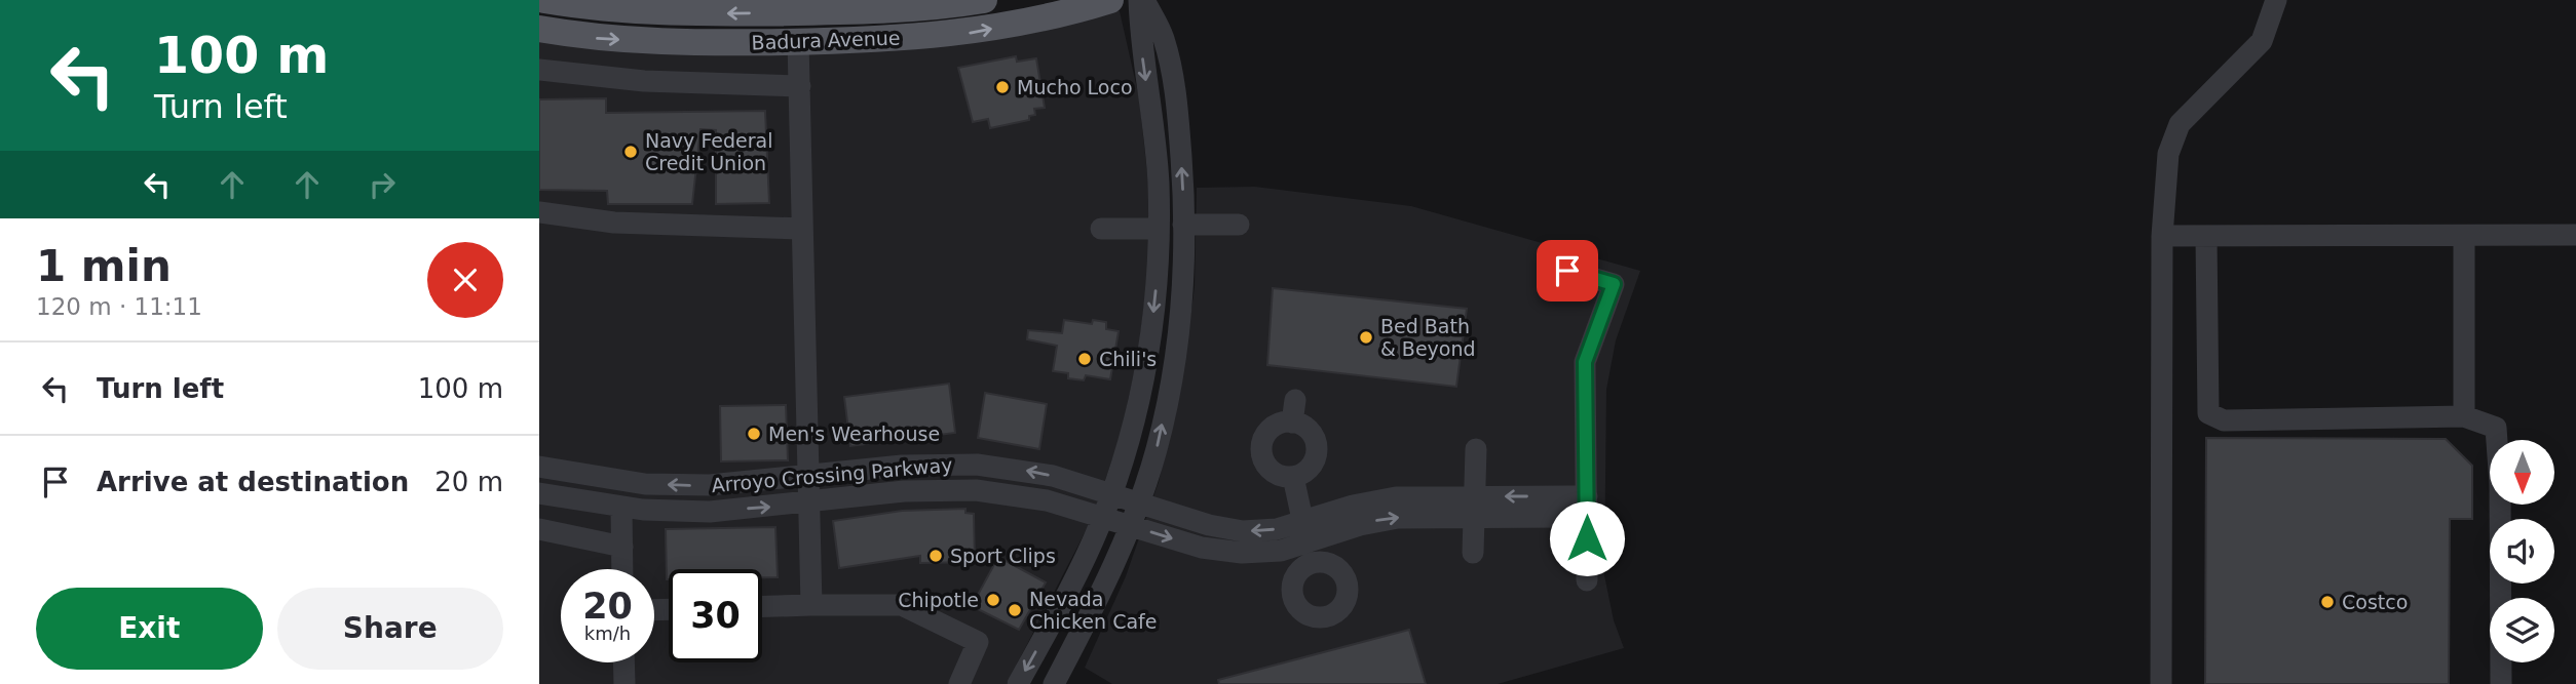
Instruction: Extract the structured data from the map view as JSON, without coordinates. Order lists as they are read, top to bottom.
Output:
{
  "streets": {
    "main road": ["Badura Avenue"],
    "street": ["Arroyo Crossing Parkway"]
  },
  "places": [
    "Mucho Loco",
    "Navy Federal Credit Union",
    "Bed Bath & Beyond",
    "Chili's",
    "Men's Wearhouse",
    "Sport Clips",
    "Chipotle",
    "Costco",
    "Nevada Chicken Cafe"
  ],
  "north": "bottom",
  "page": {
    "turn": ["100 m", "Turn left"],
    "heading": ["1 min", "120 m · 11:11"],
    "list": [
      {
        "name": "Turn left",
        "value": "100 m"
      },
      {
        "name": "Arrive at destination",
        "value": "20 m"
      }
    ],
    "speed": "20 km/h",
    "limit": "30",
    "buttons": ["Exit", "Share"]
  }
}
